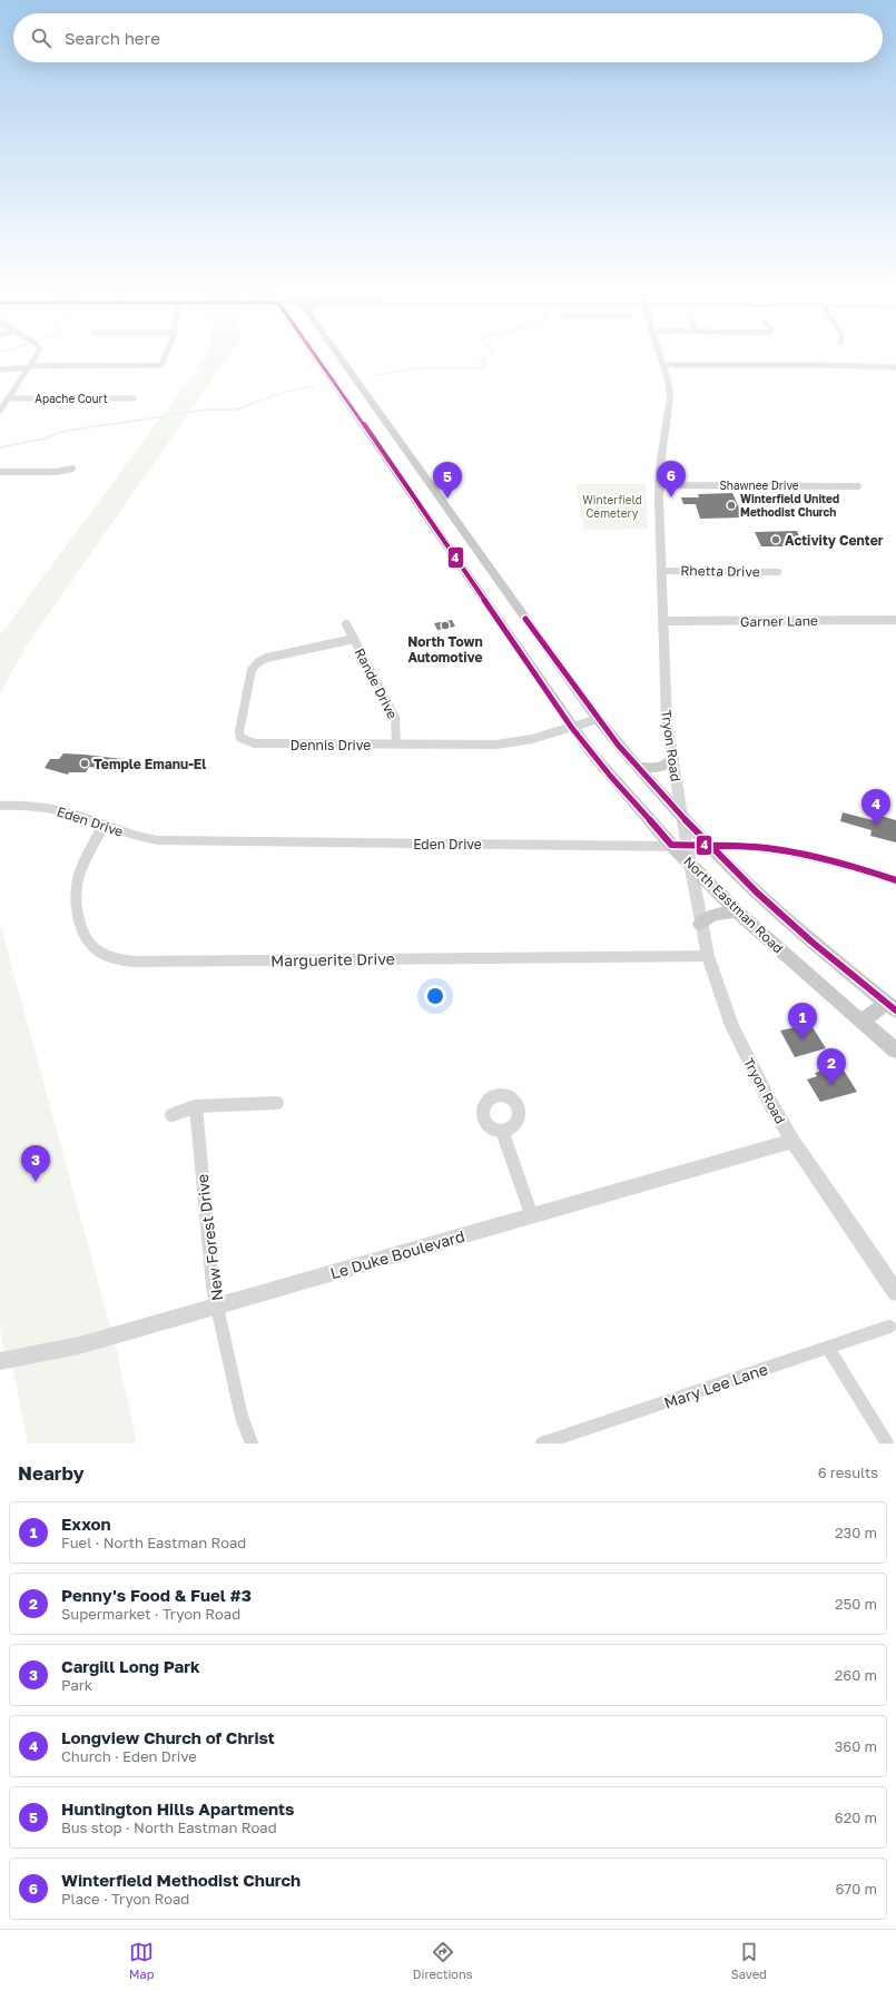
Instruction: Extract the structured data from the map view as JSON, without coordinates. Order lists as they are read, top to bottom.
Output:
{
  "streets": {
    "main road": ["North Eastman Road"],
    "street": [
      "Apache Court",
      "Shawnee Drive",
      "Rhetta Drive",
      "Garner Lane",
      "Rande Drive",
      "Dennis Drive",
      "Tryon Road",
      "Eden Drive",
      "Marguerite Drive",
      "New Forest Drive",
      "Le Duke Boulevard",
      "Mary Lee Lane"
    ]
  },
  "crossings": [
    ["Shawnee Drive", "Tryon Road"],
    ["Rhetta Drive", "Tryon Road"],
    ["Garner Lane", "Tryon Road"],
    ["Rande Drive", "Dennis Drive"],
    ["Dennis Drive", "North Eastman Road"],
    ["Tryon Road", "Eden Drive"],
    ["Tryon Road", "North Eastman Road"],
    ["Tryon Road", "Marguerite Drive"],
    ["Tryon Road", "Le Duke Boulevard"],
    ["Eden Drive", "North Eastman Road"],
    ["Eden Drive", "Marguerite Drive"],
    ["New Forest Drive", "Le Duke Boulevard"]
  ],
  "parks": ["Winterfield Cemetery"],
  "places": [
    "Winterfield United Methodist Church",
    "Activity Center",
    "North Town Automotive",
    "Temple Emanu-El"
  ],
  "lines": ["transit line 4"],
  "page": {
    "search": "Search here",
    "pins": [
      "6",
      "5",
      "4",
      "1",
      "2",
      "3"
    ],
    "heading": ["Nearby", "6 results"],
    "list": [
      {
        "mark": "1",
        "name": "Exxon",
        "note": "Fuel · North Eastman Road",
        "value": "230 m"
      },
      {
        "mark": "2",
        "name": "Penny's Food & Fuel #3",
        "note": "Supermarket · Tryon Road",
        "value": "250 m"
      },
      {
        "mark": "3",
        "name": "Cargill Long Park",
        "note": "Park",
        "value": "260 m"
      },
      {
        "mark": "4",
        "name": "Longview Church of Christ",
        "note": "Church · Eden Drive",
        "value": "360 m"
      },
      {
        "mark": "5",
        "name": "Huntington Hills Apartments",
        "note": "Bus stop · North Eastman Road",
        "value": "620 m"
      },
      {
        "mark": "6",
        "name": "Winterfield Methodist Church",
        "note": "Place · Tryon Road",
        "value": "670 m"
      }
    ],
    "nav": ["Map", "Directions", "Saved"]
  }
}
